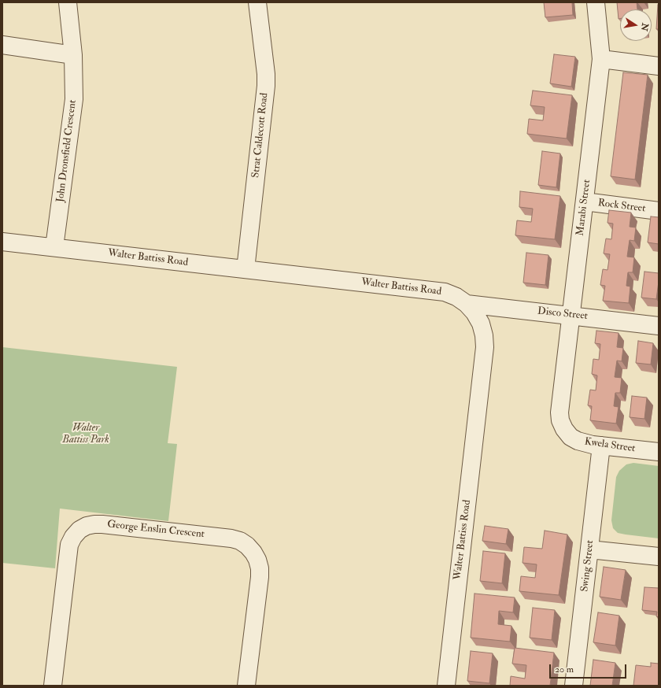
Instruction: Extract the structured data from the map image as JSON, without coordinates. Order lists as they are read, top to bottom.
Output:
{
  "streets": {
    "street": [
      "Strat Caldecott Road",
      "John Dronsfield Crescent",
      "Rock Street",
      "Marabi Street",
      "Walter Battiss Road",
      "Disco Street",
      "Kwela Street",
      "George Enslin Crescent",
      "Swing Street"
    ]
  },
  "crossings": [
    ["Strat Caldecott Road", "Walter Battiss Road"],
    ["John Dronsfield Crescent", "Walter Battiss Road"],
    ["Rock Street", "Marabi Street"],
    ["Marabi Street", "Disco Street"],
    ["Marabi Street", "Kwela Street"],
    ["Walter Battiss Road", "Disco Street"],
    ["Kwela Street", "Swing Street"]
  ],
  "parks": ["Walter Battiss Park"],
  "scale_bar": "20 m",
  "north": "right"
}
